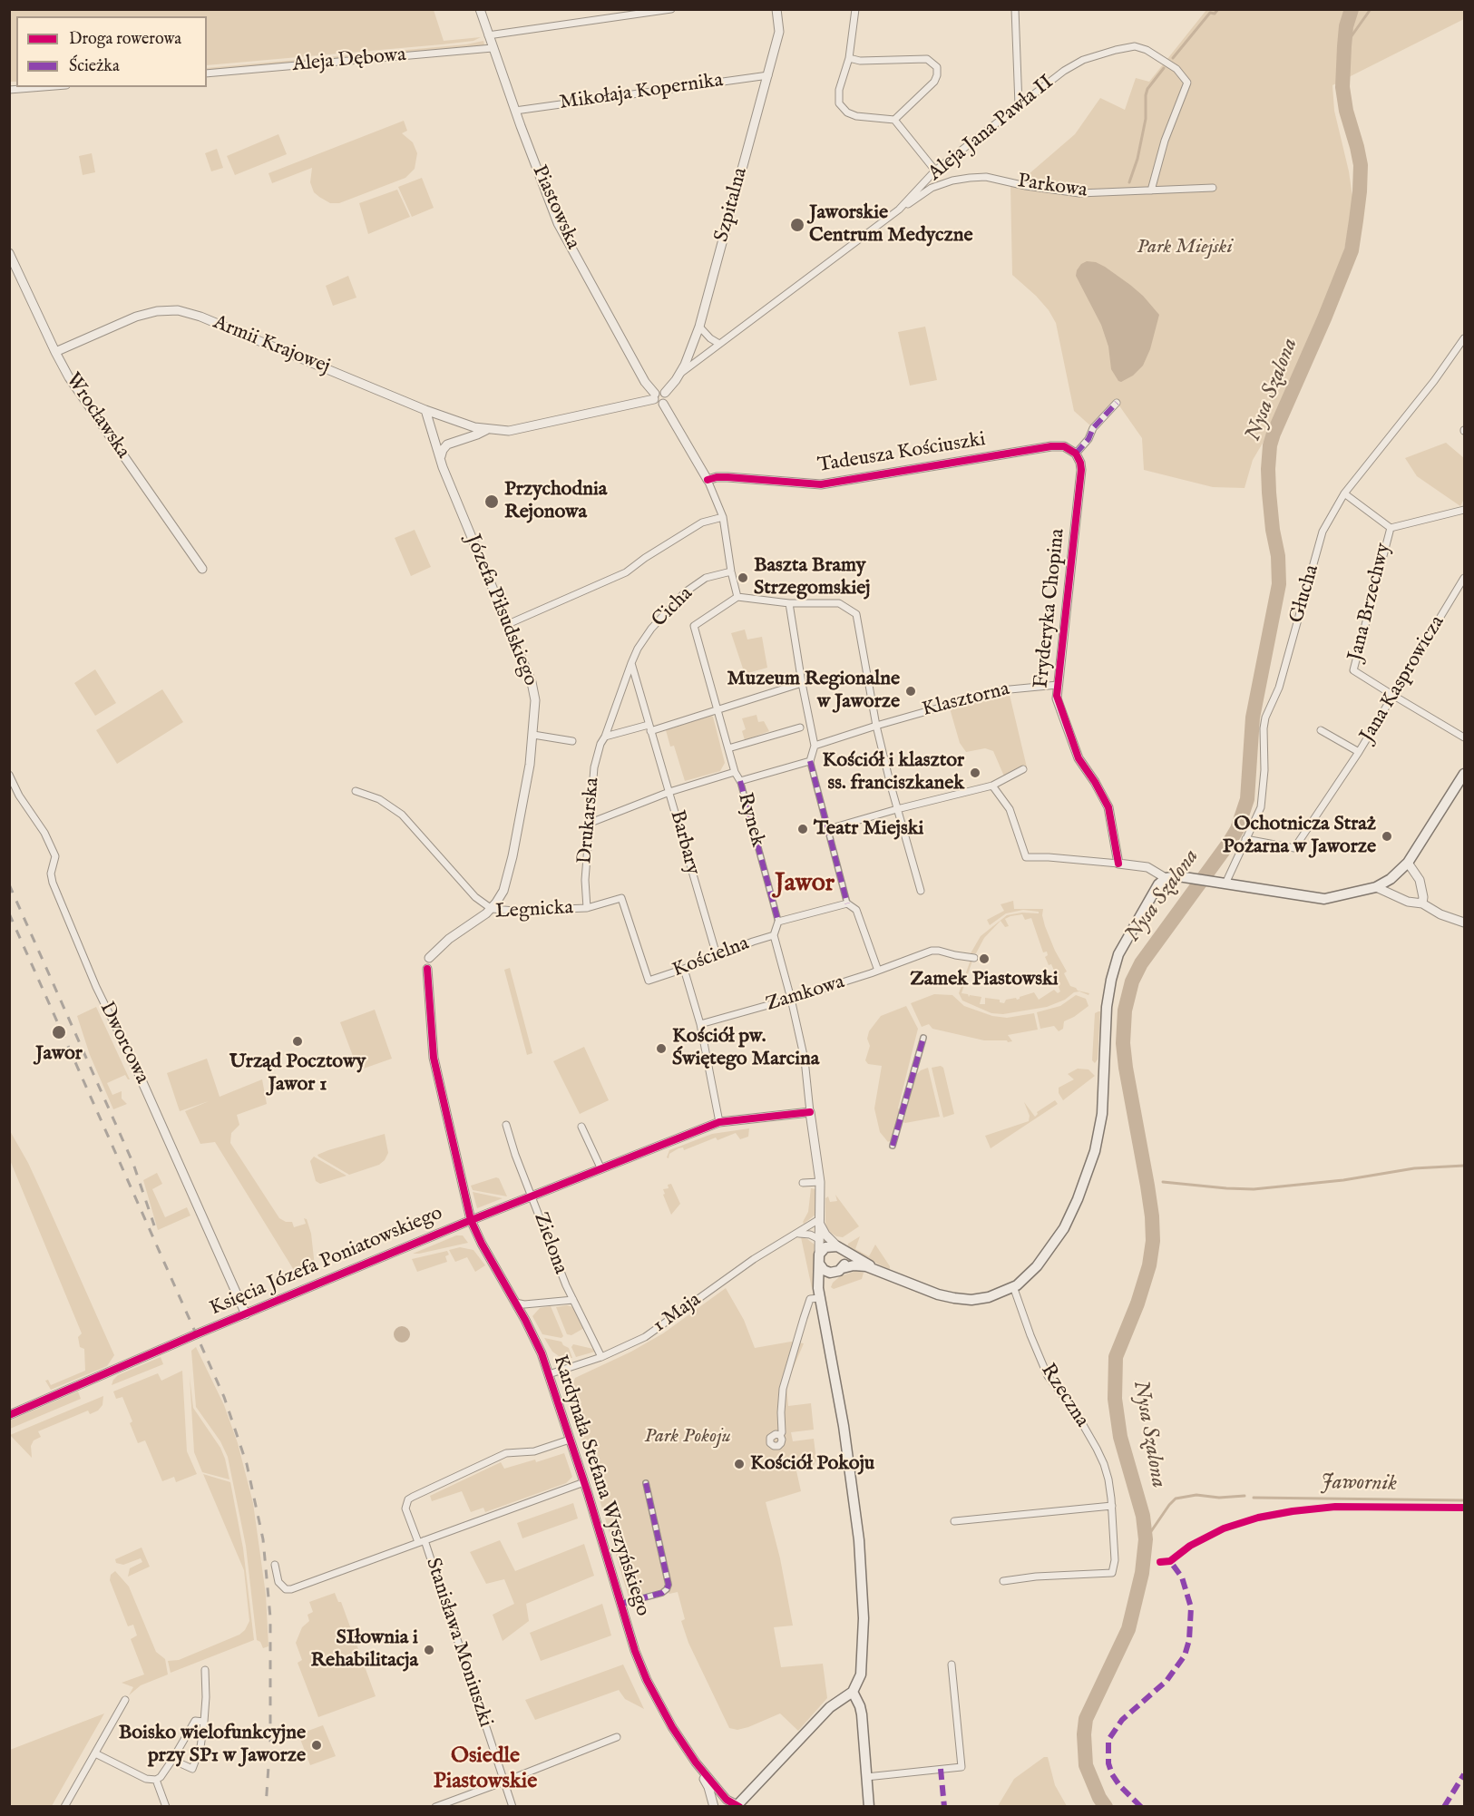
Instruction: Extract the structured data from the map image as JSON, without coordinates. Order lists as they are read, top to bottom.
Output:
{
  "streets": {
    "street": [
      "Aleja Dębowa",
      "Mikołaja Kopernika",
      "Aleja Jana Pawła II",
      "Parkowa",
      "Szpitalna",
      "Piastowska",
      "Armii Krajowej",
      "Wrocławska",
      "Tadeusza Kościuszki",
      "Głucha",
      "Jana Brzechwy",
      "Cicha",
      "Fryderyka Chopina",
      "Józefa Piłsudskiego",
      "Jana Kasprowicza",
      "Klasztorna",
      "Rynek",
      "Drukarska",
      "Barbary",
      "Legnicka",
      "Kościelna",
      "Zamkowa",
      "Dworcowa",
      "Zielona",
      "Księcia Józefa Poniatowskiego",
      "1 Maja",
      "Rzeczna",
      "Kardynała Stefana Wyszyńskiego",
      "Stanisława Moniuszki"
    ]
  },
  "crossings": [
    ["Aleja Dębowa", "Piastowska"],
    ["Mikołaja Kopernika", "Szpitalna"],
    ["Mikołaja Kopernika", "Piastowska"],
    ["Aleja Jana Pawła II", "Parkowa"],
    ["Aleja Jana Pawła II", "Szpitalna"],
    ["Szpitalna", "Piastowska"],
    ["Szpitalna", "Armii Krajowej"],
    ["Piastowska", "Armii Krajowej"],
    ["Armii Krajowej", "Wrocławska"],
    ["Armii Krajowej", "Józefa Piłsudskiego"],
    ["Tadeusza Kościuszki", "Fryderyka Chopina"],
    ["Głucha", "Jana Brzechwy"],
    ["Głucha", "Jana Kasprowicza"],
    ["Jana Brzechwy", "Jana Kasprowicza"],
    ["Cicha", "Drukarska"],
    ["Cicha", "Barbary"],
    ["Fryderyka Chopina", "Klasztorna"],
    ["Józefa Piłsudskiego", "Legnicka"],
    ["Drukarska", "Legnicka"],
    ["Barbary", "Kościelna"],
    ["Legnicka", "Kościelna"],
    ["Dworcowa", "Księcia Józefa Poniatowskiego"],
    ["Zielona", "Księcia Józefa Poniatowskiego"],
    ["Zielona", "1 Maja"],
    ["Zielona", "Kardynała Stefana Wyszyńskiego"],
    ["Księcia Józefa Poniatowskiego", "Kardynała Stefana Wyszyńskiego"],
    ["1 Maja", "Kardynała Stefana Wyszyńskiego"],
    ["Kardynała Stefana Wyszyńskiego", "Stanisława Moniuszki"]
  ],
  "districts": ["Jawor", "Osiedle Piastowskie"],
  "water": ["Nysa Szalona", "Jawornik"],
  "parks": ["Park Miejski", "Park Pokoju"],
  "places": [
    "Jaworskie Centrum Medyczne",
    "Przychodnia Rejonowa",
    "Baszta Bramy Strzegomskiej",
    "Muzeum Regionalne w Jaworze",
    "Kościół i klasztor ss. franciszkanek",
    "Teatr Miejski",
    "Ochotnicza Straż Pożarna w Jaworze",
    "Zamek Piastowski",
    "Jawor",
    "Urząd Pocztowy Jawor 1",
    "Kościół pw. Świętego Marcina",
    "Kościół Pokoju",
    "SIłownia i Rehabilitacja",
    "Boisko wielofunkcyjne przy SP1 w Jaworze"
  ],
  "legend": ["Droga rowerowa", "Ścieżka"]
}
